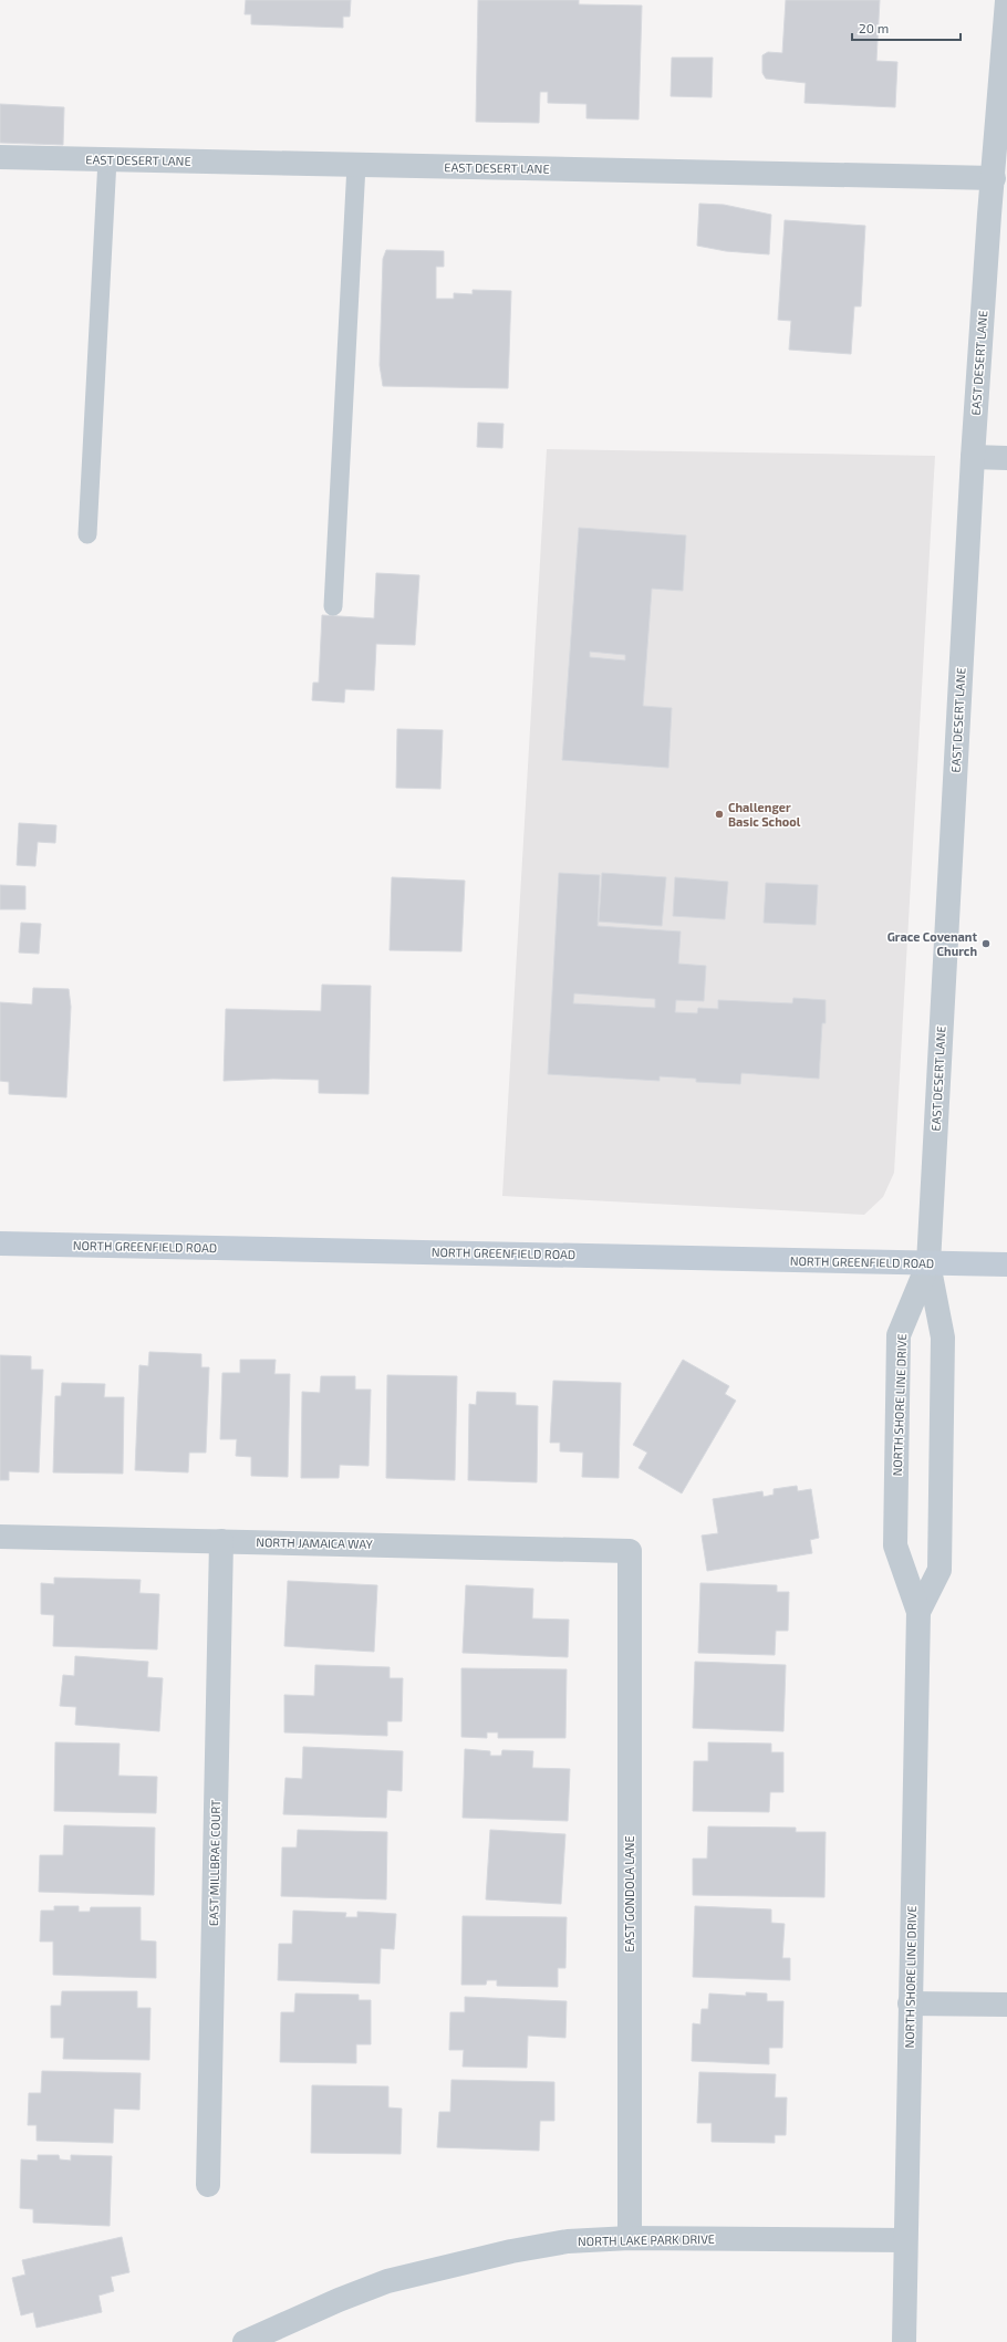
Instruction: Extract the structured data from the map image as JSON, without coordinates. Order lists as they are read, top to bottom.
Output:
{
  "streets": {
    "main road": ["NORTH GREENFIELD ROAD"],
    "street": [
      "EAST DESERT LANE",
      "NORTH SHORE LINE DRIVE",
      "NORTH JAMAICA WAY",
      "EAST MILLBRAE COURT",
      "EAST GONDOLA LANE",
      "NORTH LAKE PARK DRIVE"
    ]
  },
  "crossings": [
    ["EAST DESERT LANE", "NORTH GREENFIELD ROAD"],
    ["EAST DESERT LANE", "NORTH SHORE LINE DRIVE"],
    ["NORTH GREENFIELD ROAD", "NORTH SHORE LINE DRIVE"],
    ["NORTH SHORE LINE DRIVE", "NORTH LAKE PARK DRIVE"],
    ["NORTH JAMAICA WAY", "EAST MILLBRAE COURT"],
    ["NORTH JAMAICA WAY", "EAST GONDOLA LANE"],
    ["EAST GONDOLA LANE", "NORTH LAKE PARK DRIVE"]
  ],
  "places": ["Challenger Basic School", "Grace Covenant Church"],
  "scale_bar": "20 m"
}
